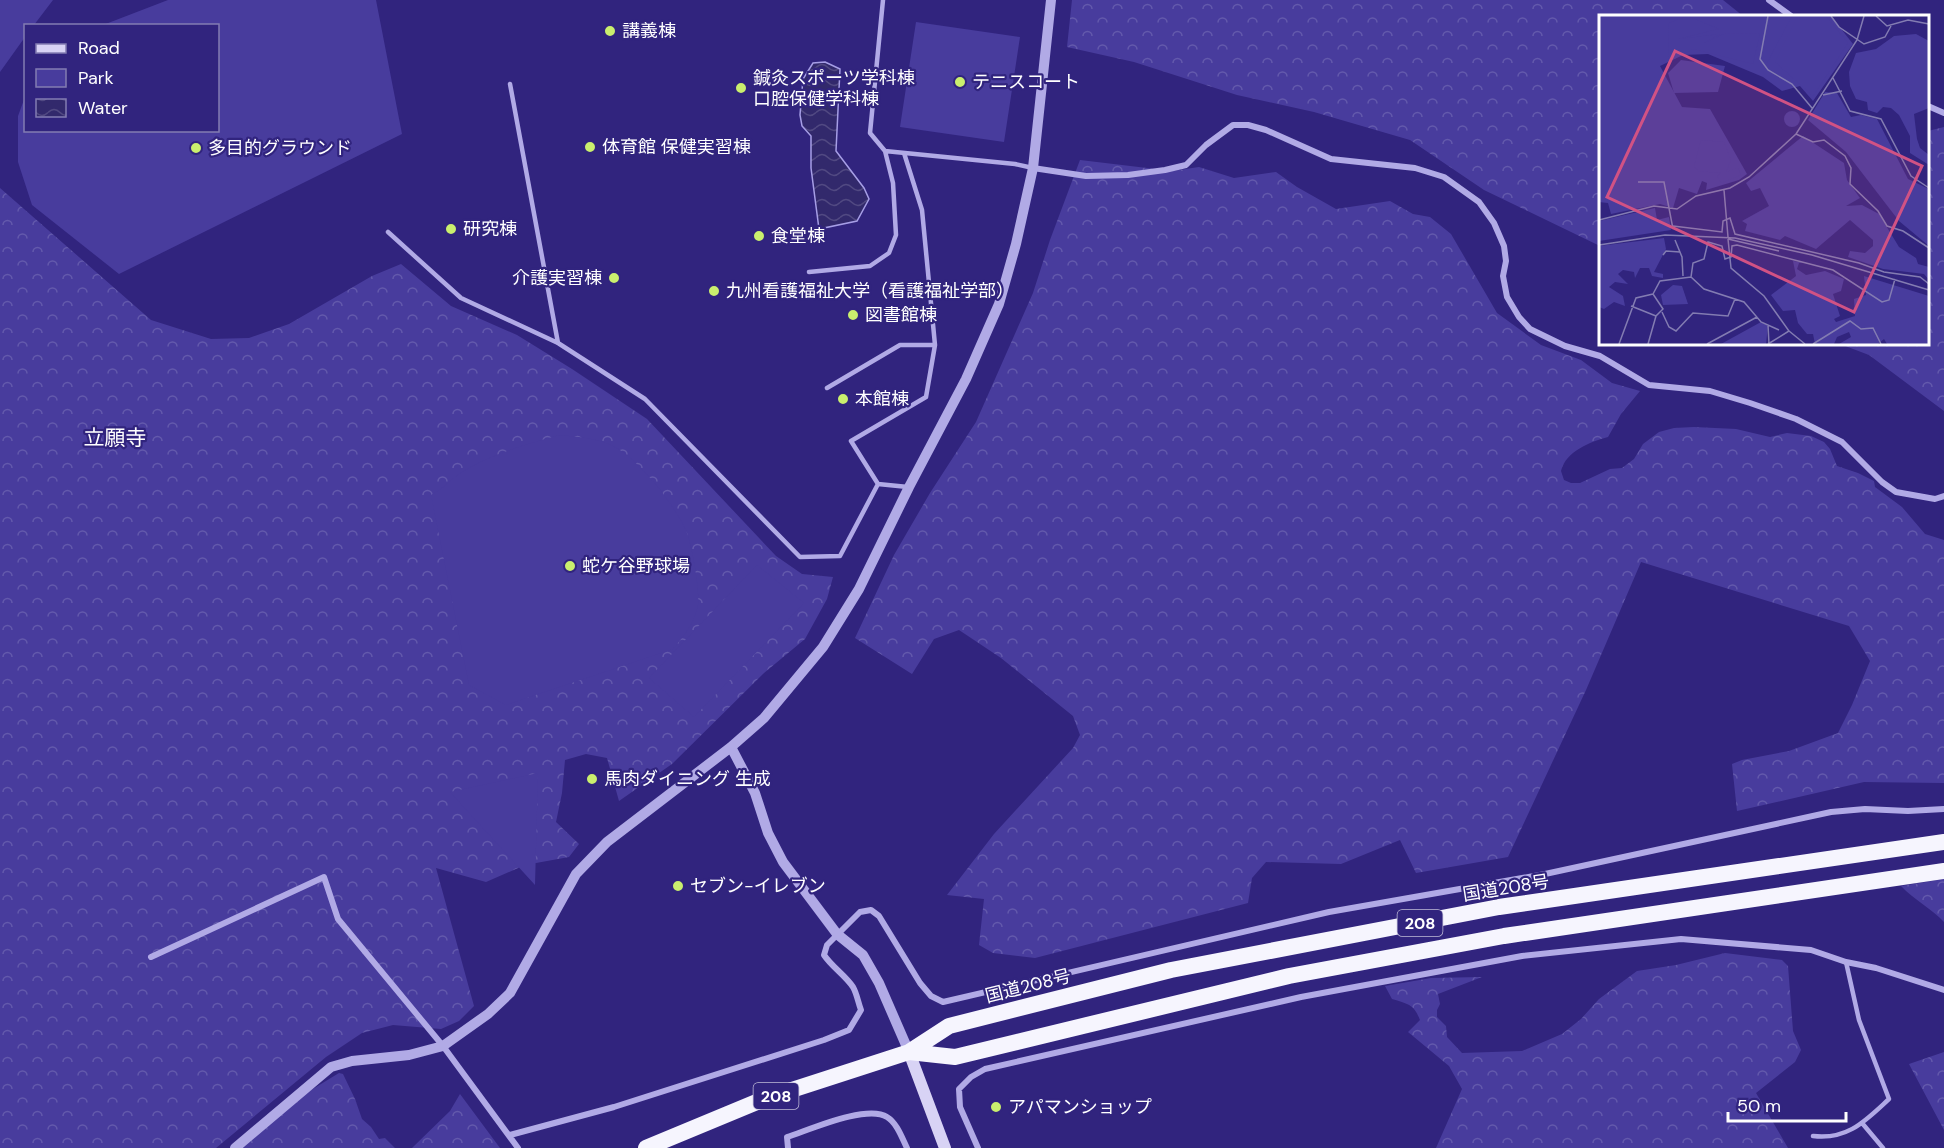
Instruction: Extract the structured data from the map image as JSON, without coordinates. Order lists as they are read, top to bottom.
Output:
{
  "streets": {
    "highway": ["国道208号", "208"]
  },
  "districts": ["立願寺"],
  "places": [
    "講義棟",
    "テニスコート",
    "鍼灸スポーツ学科棟 口腔保健学科棟",
    "体育館 保健実習棟",
    "多目的グラウンド",
    "研究棟",
    "食堂棟",
    "介護実習棟",
    "九州看護福祉大学（看護福祉学部）",
    "図書館棟",
    "本館棟",
    "蛇ケ谷野球場",
    "馬肉ダイニング 生成",
    "セブン-イレブン",
    "アパマンショップ"
  ],
  "legend": ["Road", "Park", "Water"],
  "scale_bar": "50 m"
}
